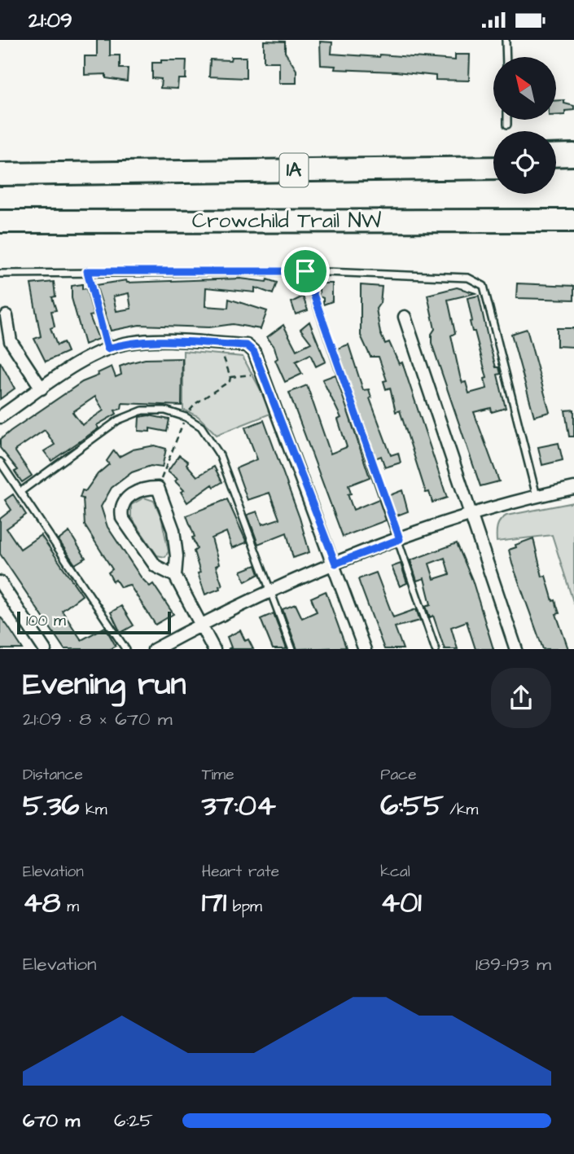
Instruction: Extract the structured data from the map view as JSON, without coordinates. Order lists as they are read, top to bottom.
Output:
{
  "streets": {
    "highway": ["1A", "Crowchild Trail NW"]
  },
  "scale_bar": "100 m",
  "north": "top left",
  "page": {
    "status": "21:09",
    "scale": "100 m",
    "heading": ["Evening run", "21:09 · 8 × 670 m"],
    "stats": [
      ["Distance", "5.36 km"],
      ["Time", "37:04"],
      ["Pace", "6:55 /km"],
      ["Elevation", "48 m"],
      ["Heart rate", "171 bpm"],
      ["kcal", "401"]
    ],
    "chart": ["Elevation", "189–193 m"],
    "list": [
      {
        "name": "670 m",
        "note": "6:25"
      }
    ]
  }
}
